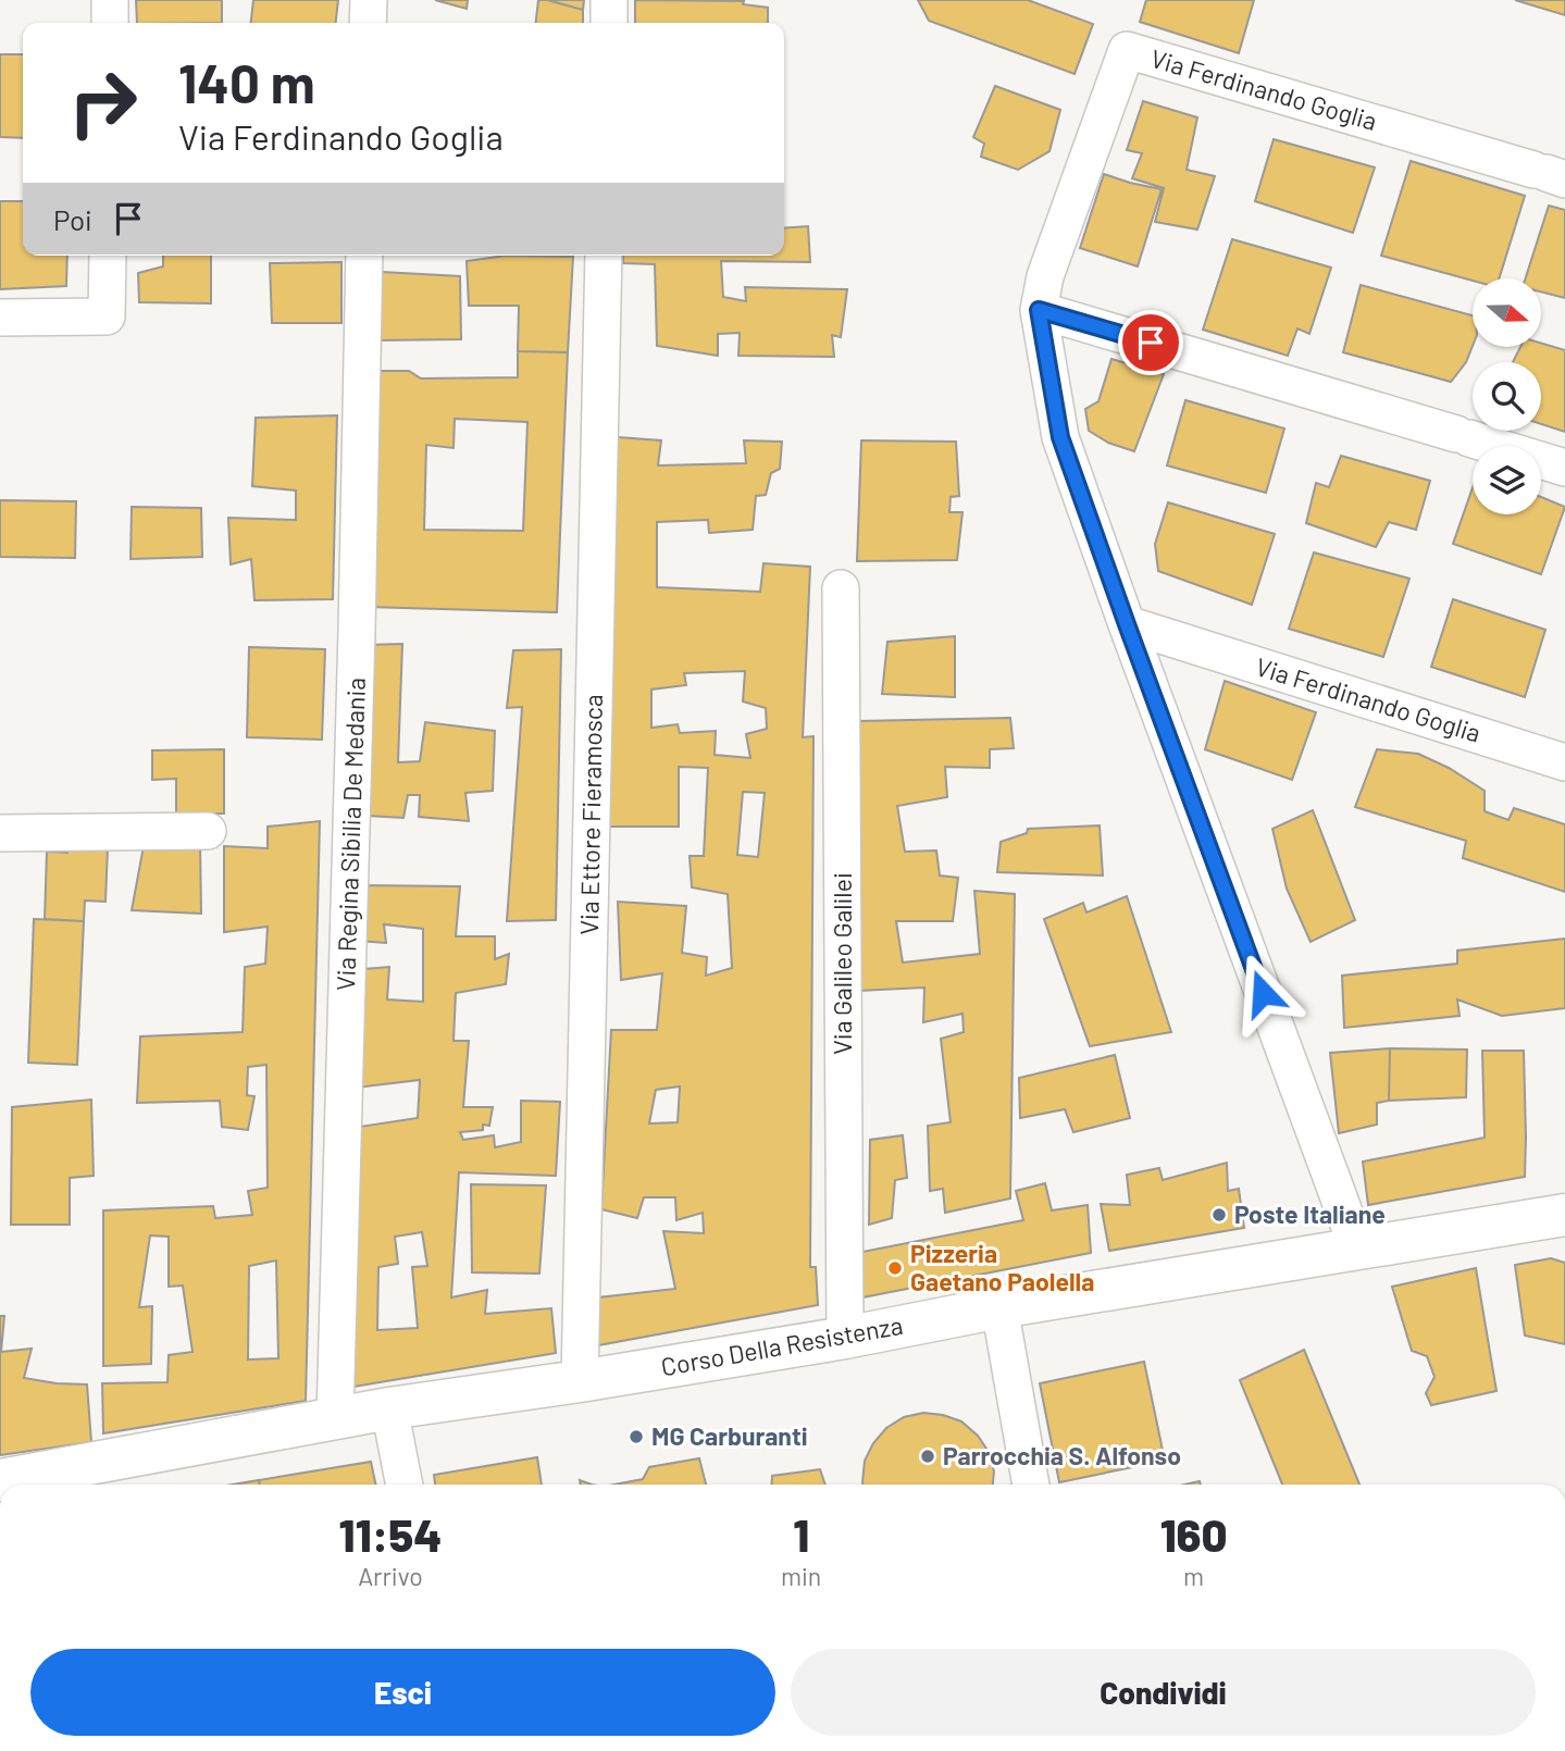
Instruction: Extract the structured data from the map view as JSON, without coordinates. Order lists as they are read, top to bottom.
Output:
{
  "streets": {
    "main road": ["Corso Della Resistenza"],
    "street": [
      "Via Ferdinando Goglia",
      "Via Ettore Fieramosca",
      "Via Regina Sibilia De Medania",
      "Via Galileo Galilei"
    ]
  },
  "crossings": [
    ["Via Ferdinando Goglia", "Corso Della Resistenza"],
    ["Via Ettore Fieramosca", "Corso Della Resistenza"],
    ["Via Regina Sibilia De Medania", "Corso Della Resistenza"],
    ["Via Galileo Galilei", "Corso Della Resistenza"]
  ],
  "places": [
    "Poste Italiane",
    "Pizzeria Gaetano Paolella",
    "MG Carburanti",
    "Parrocchia S. Alfonso"
  ],
  "north": "right",
  "page": {
    "turn": ["140 m", "Via Ferdinando Goglia"],
    "then": "Poi",
    "eta": [
      "11:54",
      "Arrivo",
      "1",
      "min",
      "160",
      "m"
    ],
    "buttons": ["Esci", "Condividi"]
  }
}
